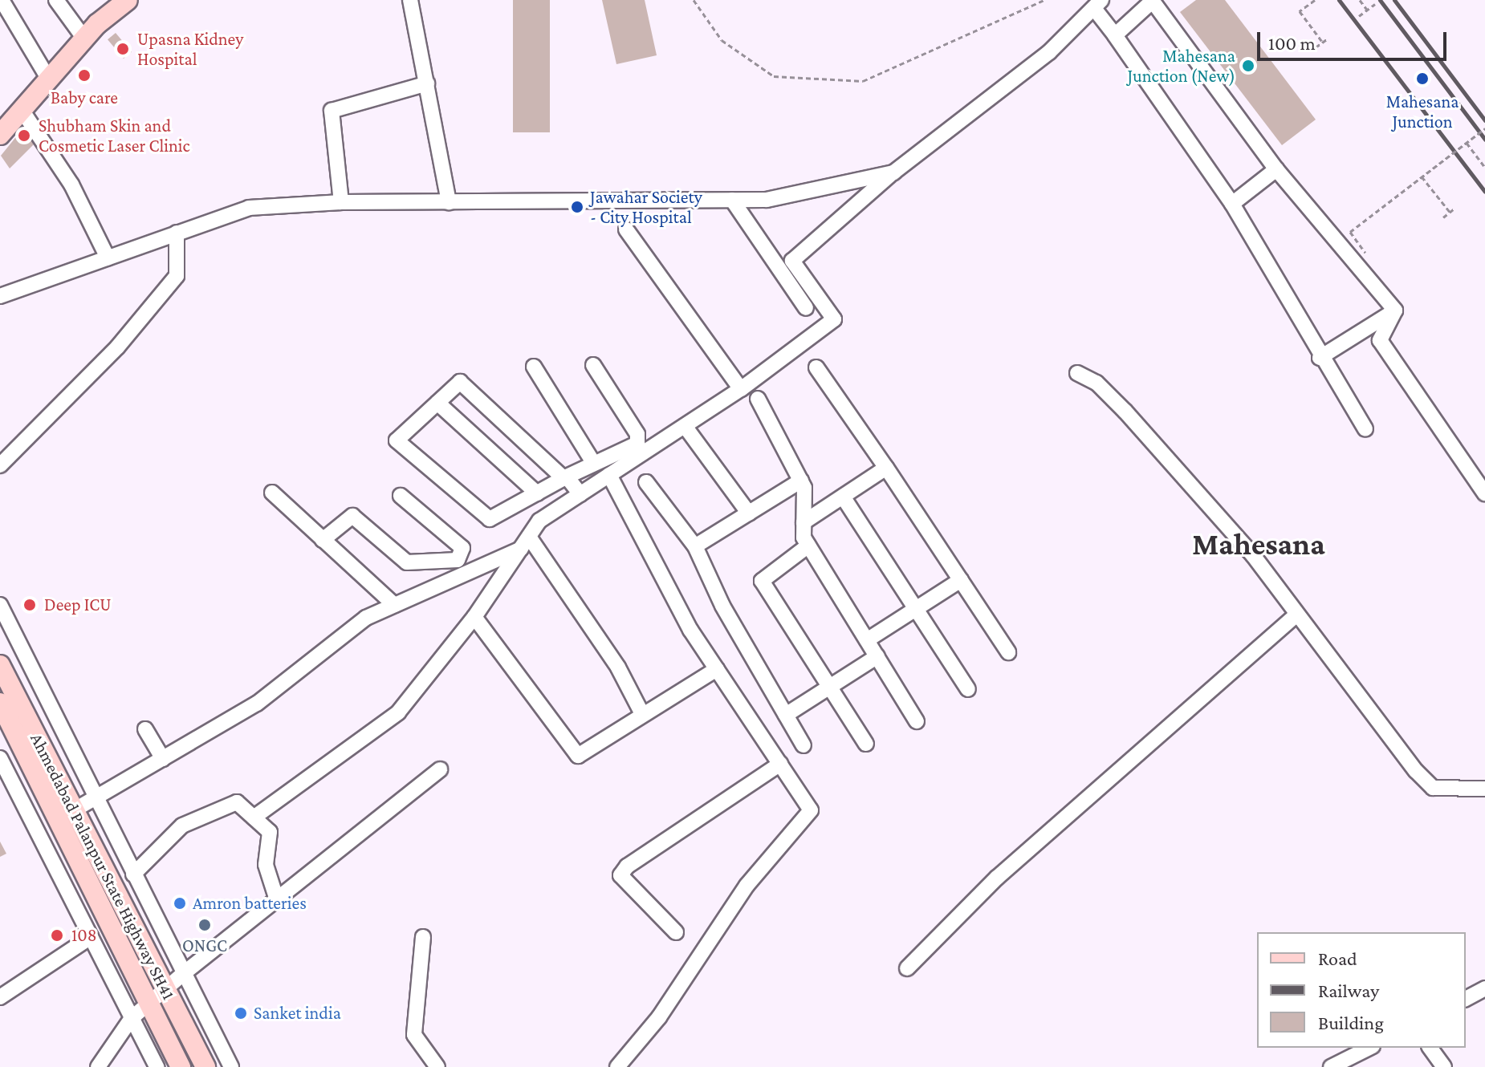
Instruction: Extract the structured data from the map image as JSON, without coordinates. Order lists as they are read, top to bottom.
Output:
{
  "streets": {
    "main road": ["Ahmedabad Palanpur State Highway SH41"]
  },
  "districts": ["Mahesana"],
  "places": [
    "Upasna Kidney Hospital",
    "Mahesana Junction (New)",
    "Baby care",
    "Mahesana Junction",
    "Shubham Skin and Cosmetic Laser Clinic",
    "Jawahar Society - City Hospital",
    "Deep ICU",
    "Amron batteries",
    "ONGC",
    "108",
    "Sanket india"
  ],
  "legend": ["Road", "Railway", "Building"],
  "scale_bar": "100 m"
}
